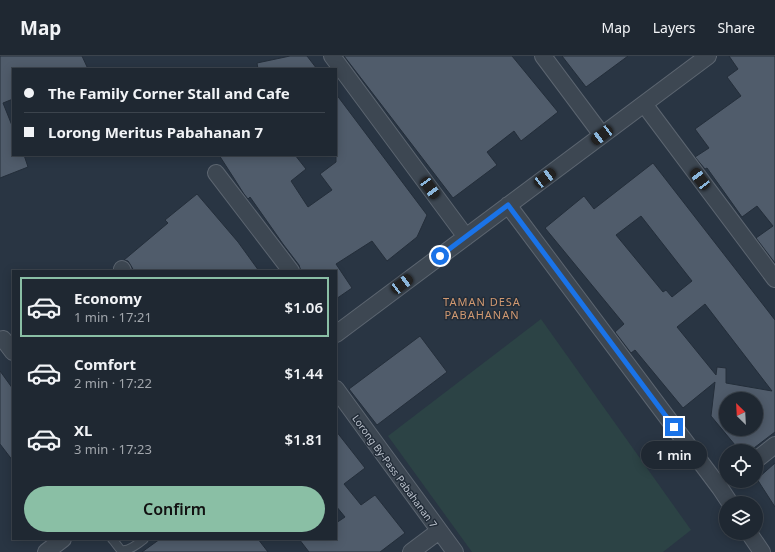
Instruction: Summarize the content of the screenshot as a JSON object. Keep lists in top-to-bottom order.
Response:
{
  "streets": {
    "street": ["Lorong By-Pass Pabahanan 7"]
  },
  "districts": ["TAMAN DESA PABAHANAN"],
  "north": "top left",
  "page": {
    "header": "Map",
    "nav": ["Map", "Layers", "Share"],
    "banner": ["The Family Corner Stall and Cafe", "Lorong Meritus Pabahanan 7"],
    "list": [
      {
        "name": "Economy",
        "note": "1 min · 17:21",
        "value": "$1.06"
      },
      {
        "name": "Comfort",
        "note": "2 min · 17:22",
        "value": "$1.44"
      },
      {
        "name": "XL",
        "note": "3 min · 17:23",
        "value": "$1.81"
      }
    ],
    "bubble": "1 min",
    "buttons": "Confirm"
  }
}
